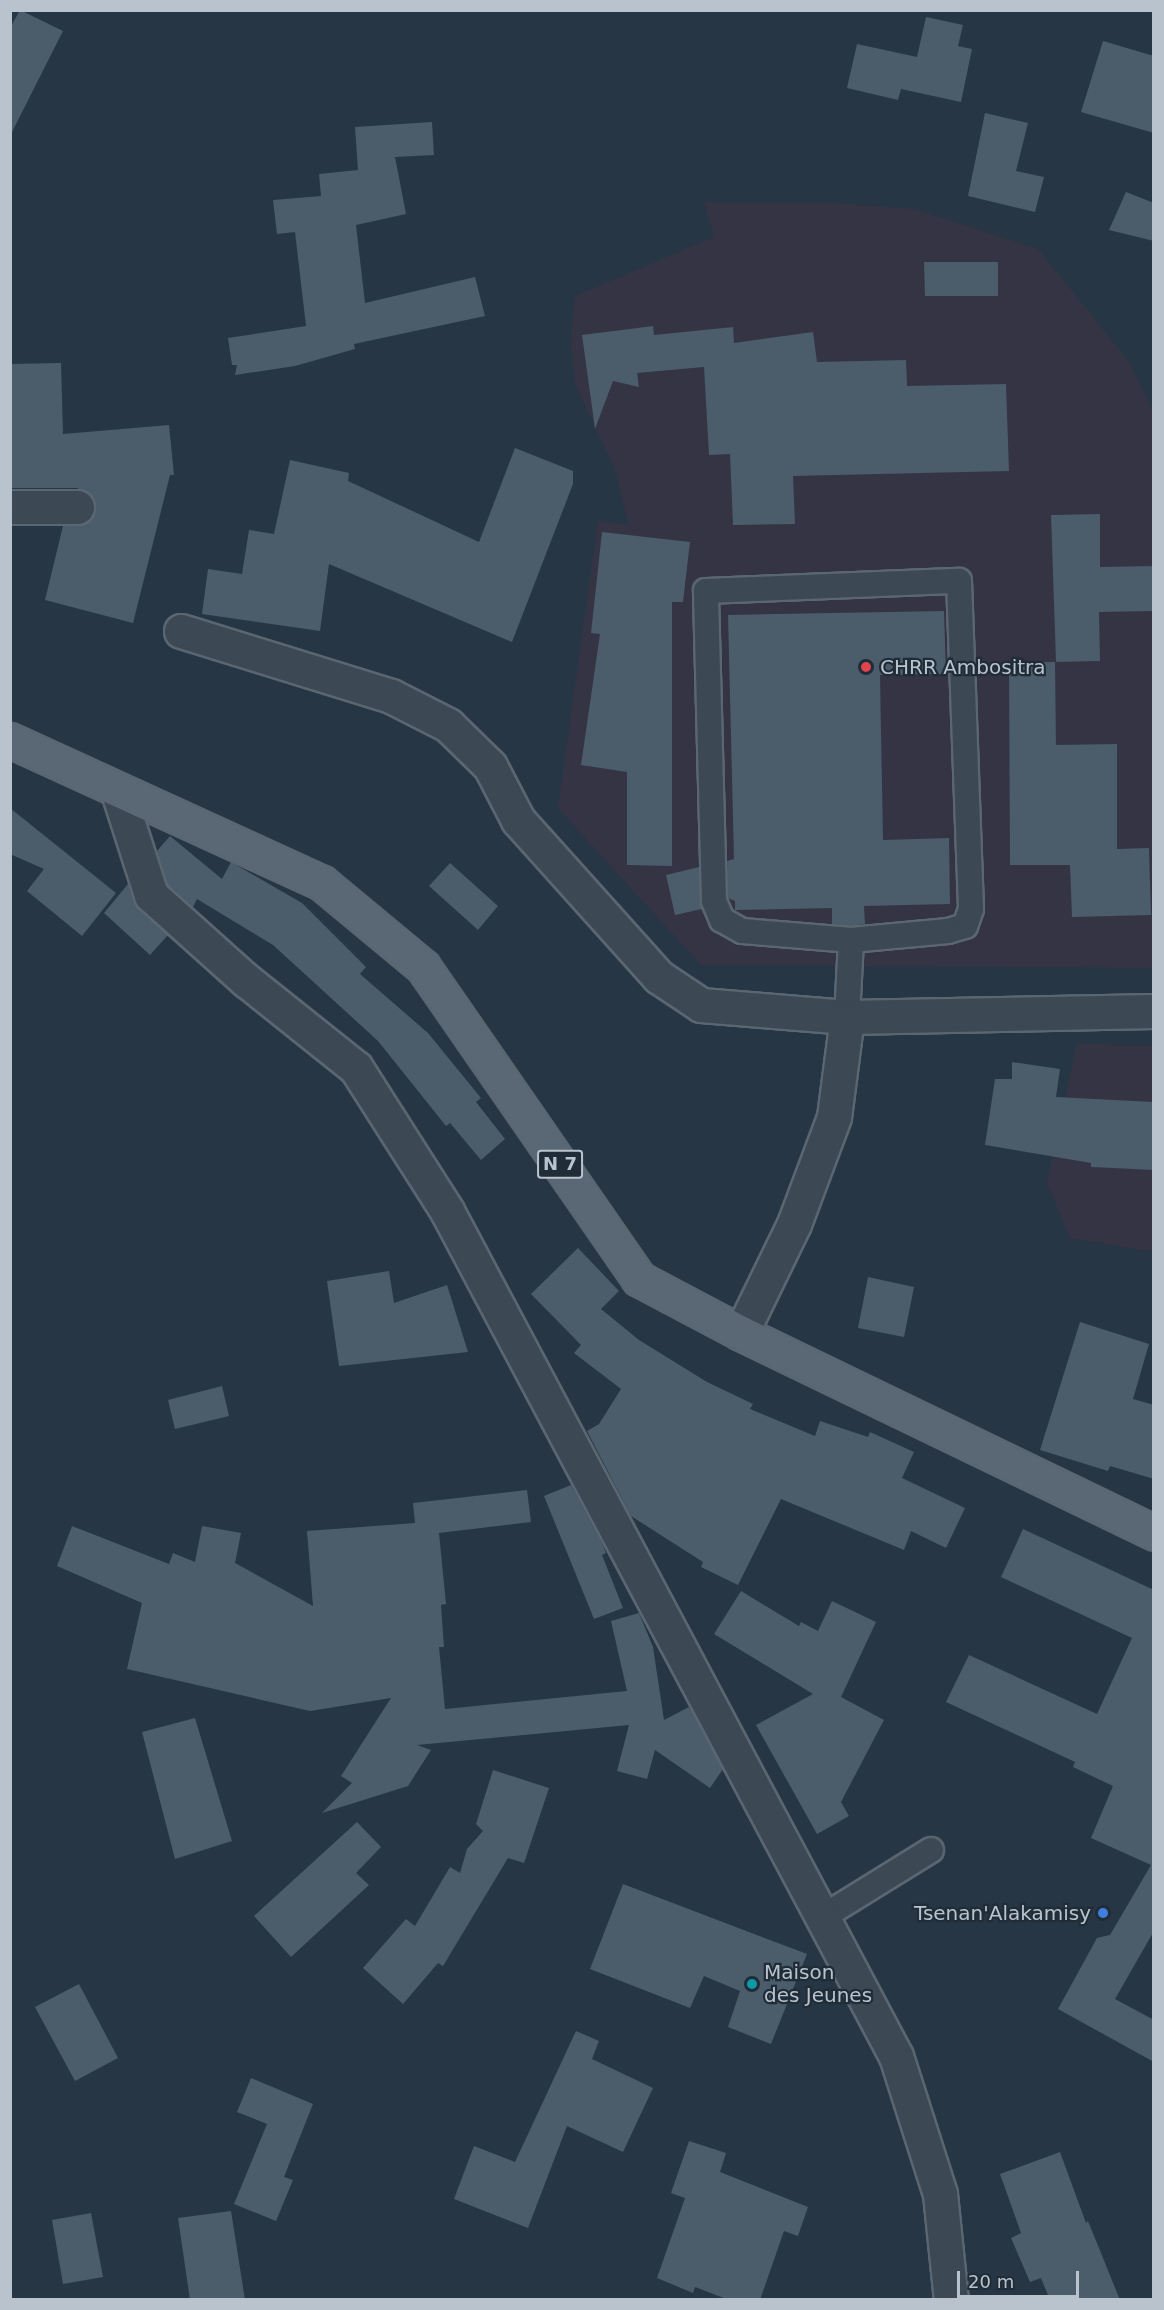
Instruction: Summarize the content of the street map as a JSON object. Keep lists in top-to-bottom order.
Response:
{
  "streets": {
    "main road": ["N 7"]
  },
  "places": ["CHRR Ambositra", "Tsenan'Alakamisy", "Maison des Jeunes"],
  "scale_bar": "20 m"
}
